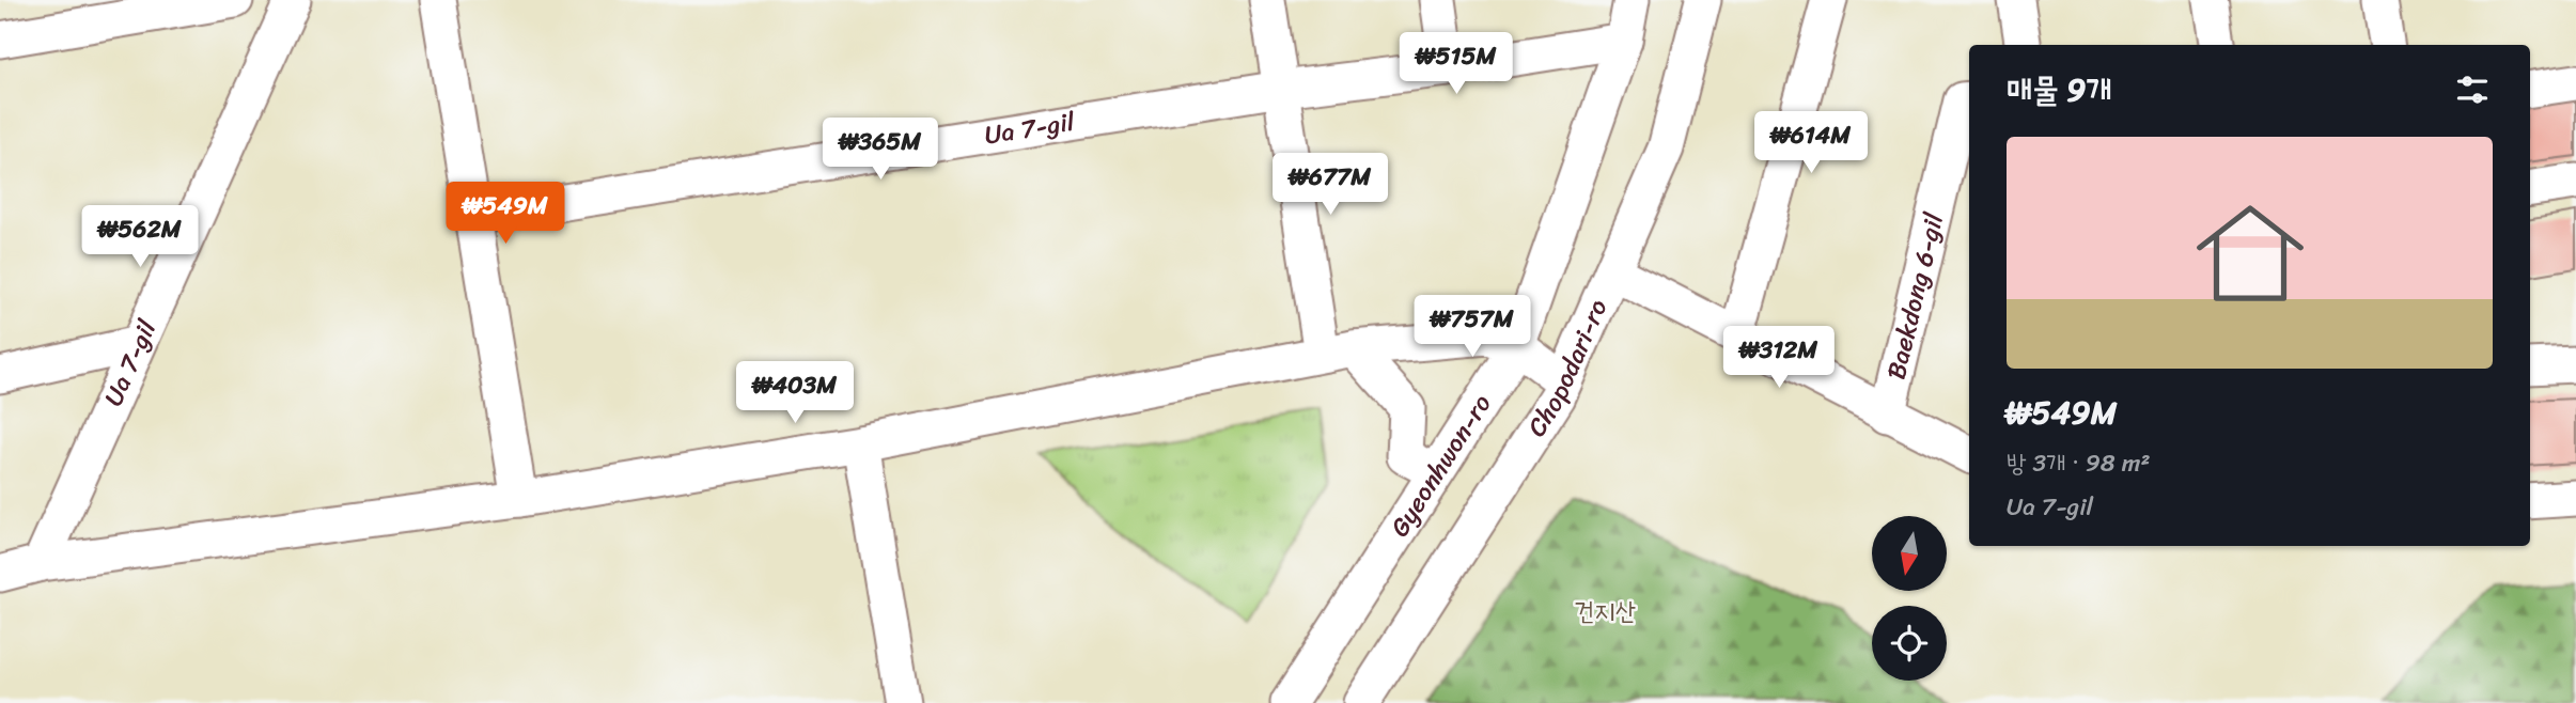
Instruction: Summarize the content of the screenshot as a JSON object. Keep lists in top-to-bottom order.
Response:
{
  "streets": {
    "street": [
      "Ua 7-gil",
      "Baekdong 6-gil",
      "Chopodari-ro",
      "Gyeonhwon-ro"
    ]
  },
  "crossings": [
    ["Ua 7-gil", "Gyeonhwon-ro"]
  ],
  "parks": ["건지산"],
  "north": "bottom",
  "page": {
    "price": [
      "₩515M",
      "₩614M",
      "₩365M",
      "₩677M",
      "₩549M",
      "₩562M",
      "₩757M",
      "₩312M",
      "₩403M"
    ],
    "heading": "매물 9개",
    "list": [
      {
        "name": "₩549M",
        "note": "방 3개 · 98 m² · Ua 7-gil"
      }
    ]
  }
}
